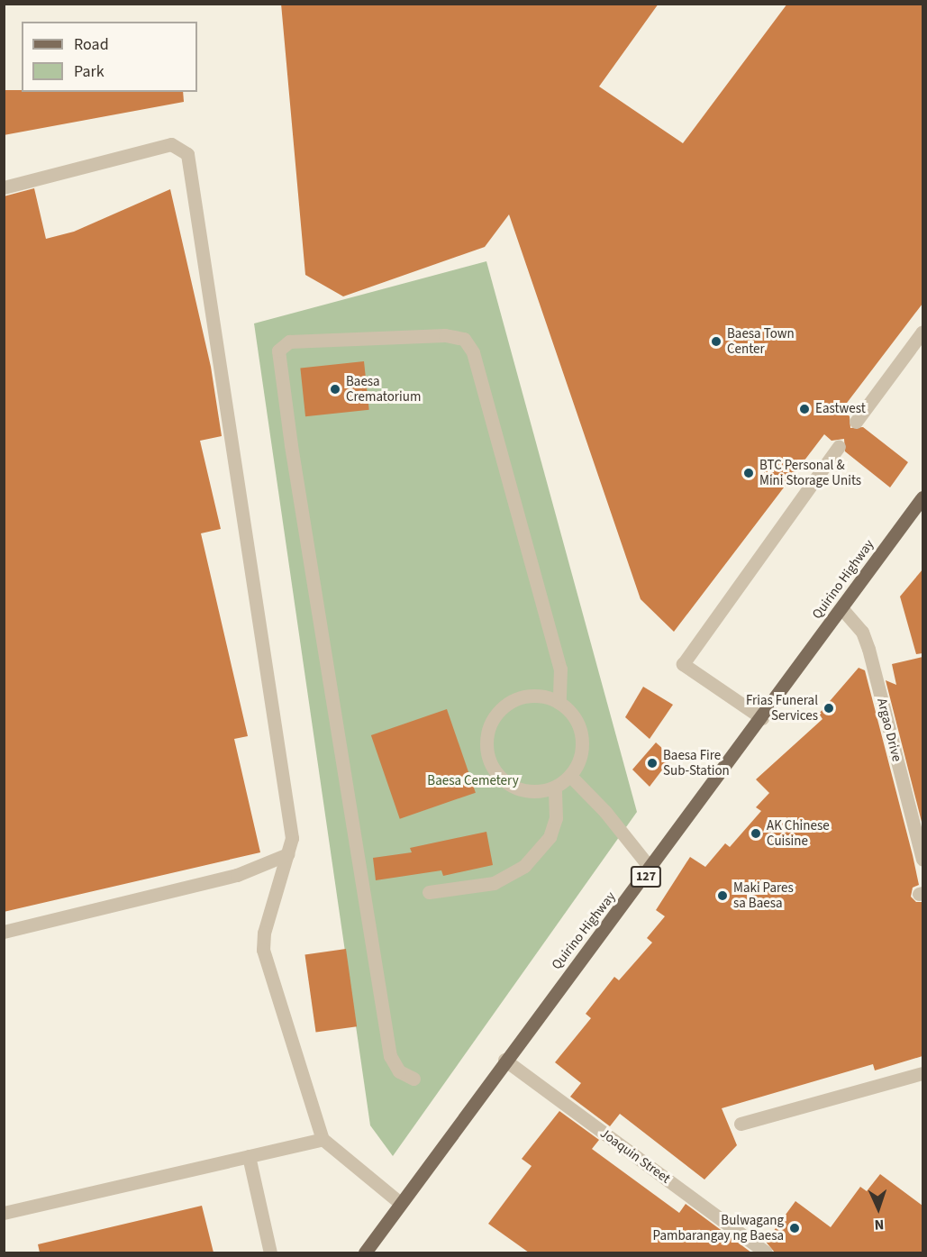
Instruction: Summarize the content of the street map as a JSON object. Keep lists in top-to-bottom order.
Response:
{
  "streets": {
    "main road": ["Quirino Highway", "127"],
    "street": ["Argao Drive", "Joaquin Street"]
  },
  "crossings": [
    ["Quirino Highway", "Argao Drive"],
    ["Quirino Highway", "Joaquin Street"]
  ],
  "parks": ["Baesa Cemetery"],
  "places": [
    "Baesa Town Center",
    "Baesa Crematorium",
    "Eastwest",
    "BTC Personal & Mini Storage Units",
    "Frias Funeral Services",
    "Baesa Fire Sub-Station",
    "AK Chinese Cuisine",
    "Maki Pares sa Baesa",
    "Bulwagang Pambarangay ng Baesa"
  ],
  "legend": ["Road", "Park"],
  "north": "bottom"
}
